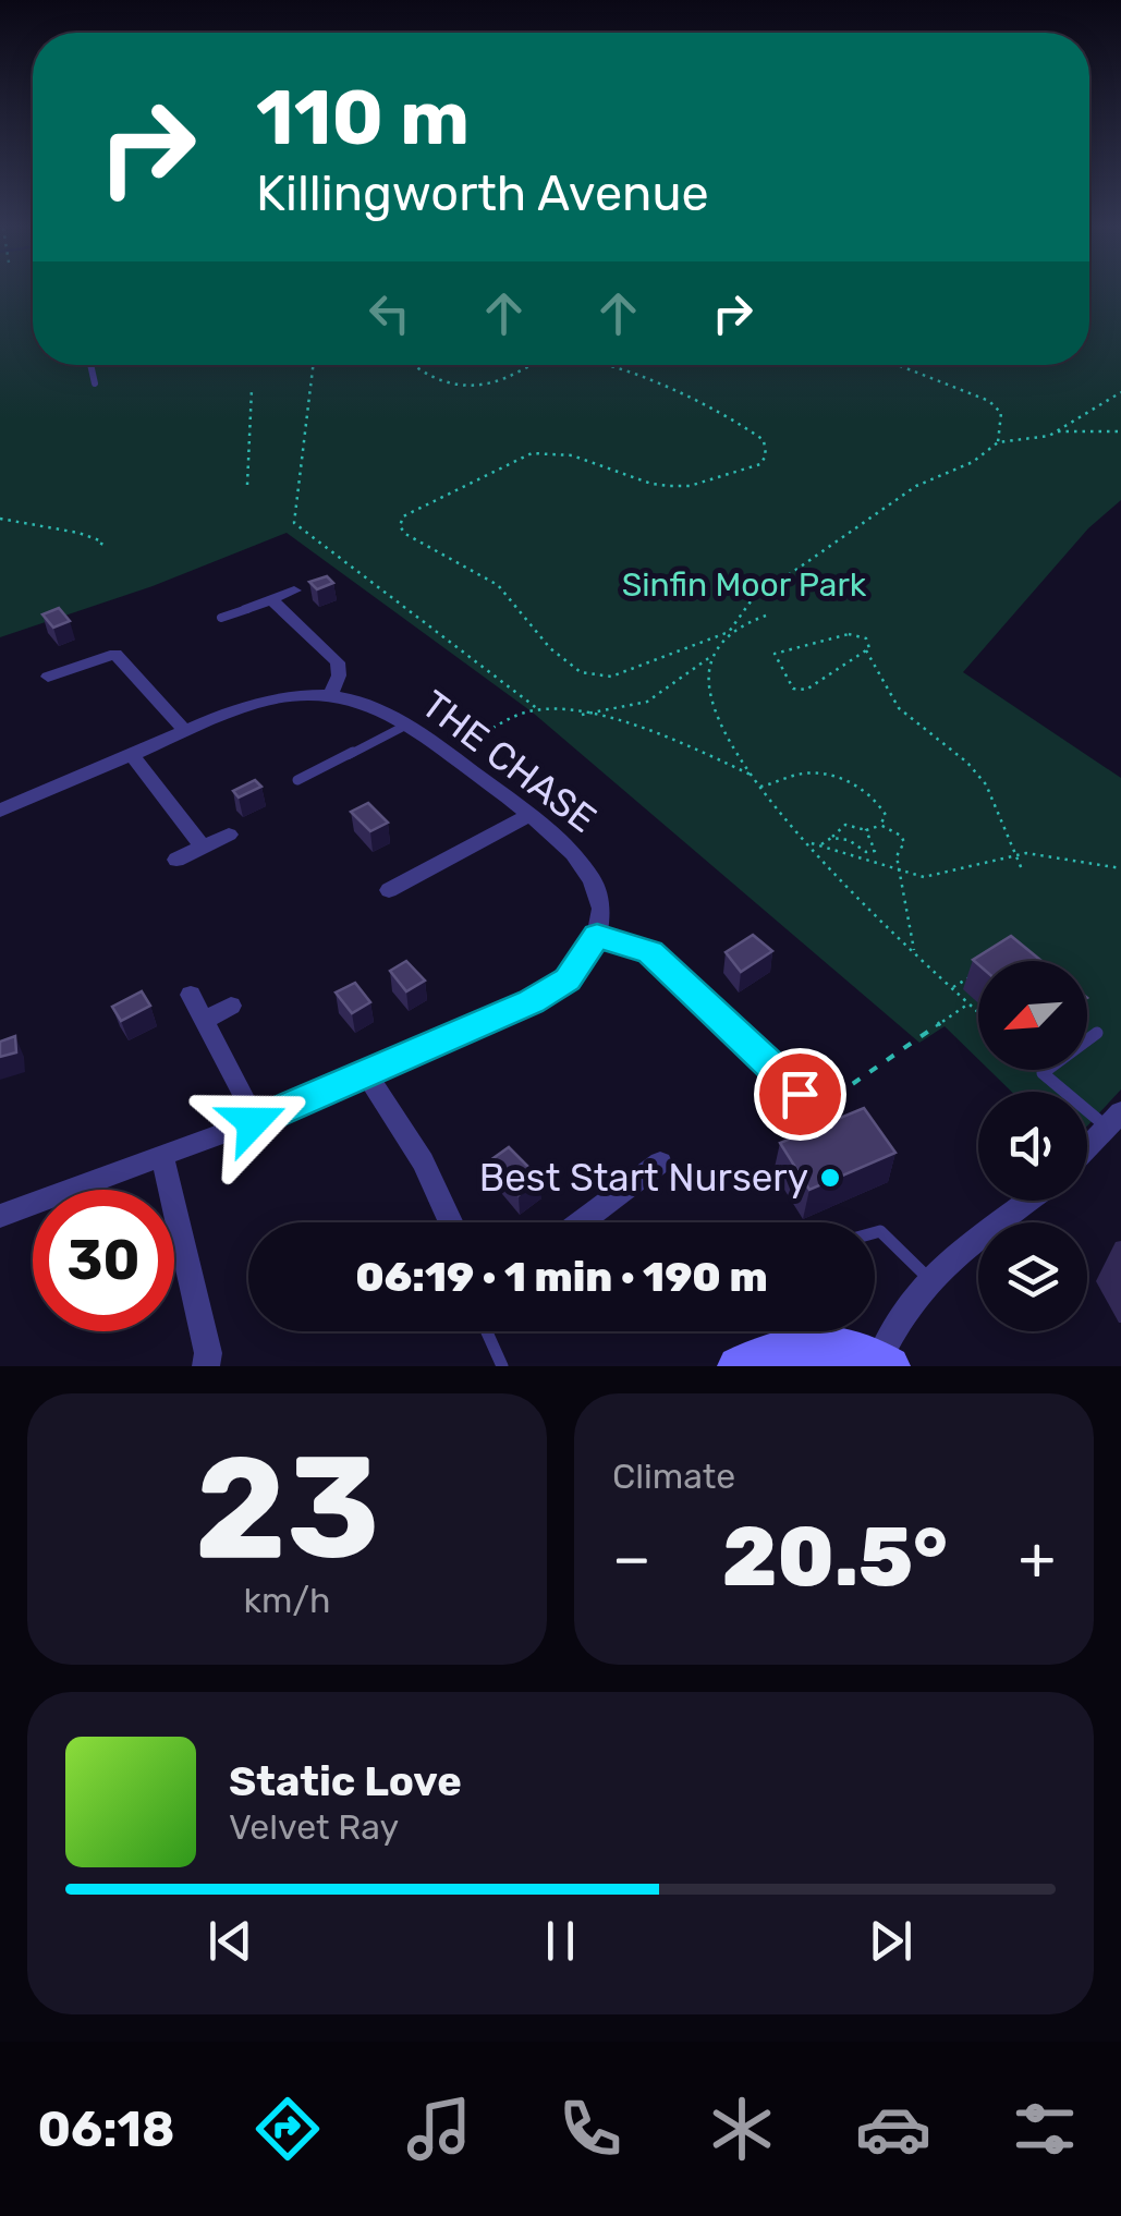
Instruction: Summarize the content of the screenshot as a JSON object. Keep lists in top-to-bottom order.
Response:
{
  "streets": {
    "street": ["THE CHASE"]
  },
  "parks": ["Sinfin Moor Park"],
  "places": ["Best Start Nursery"],
  "north": "bottom left",
  "page": {
    "turn": ["110 m", "Killingworth Avenue"],
    "limit": "30",
    "trip": "06:19 · 1 min · 190 m",
    "tile": [
      ["23", "km/h"],
      "Climate"
    ],
    "heat": ["−", "20.5°", "+"],
    "song": ["Static Love", "Velvet Ray"],
    "tabs": "06:18"
  }
}
